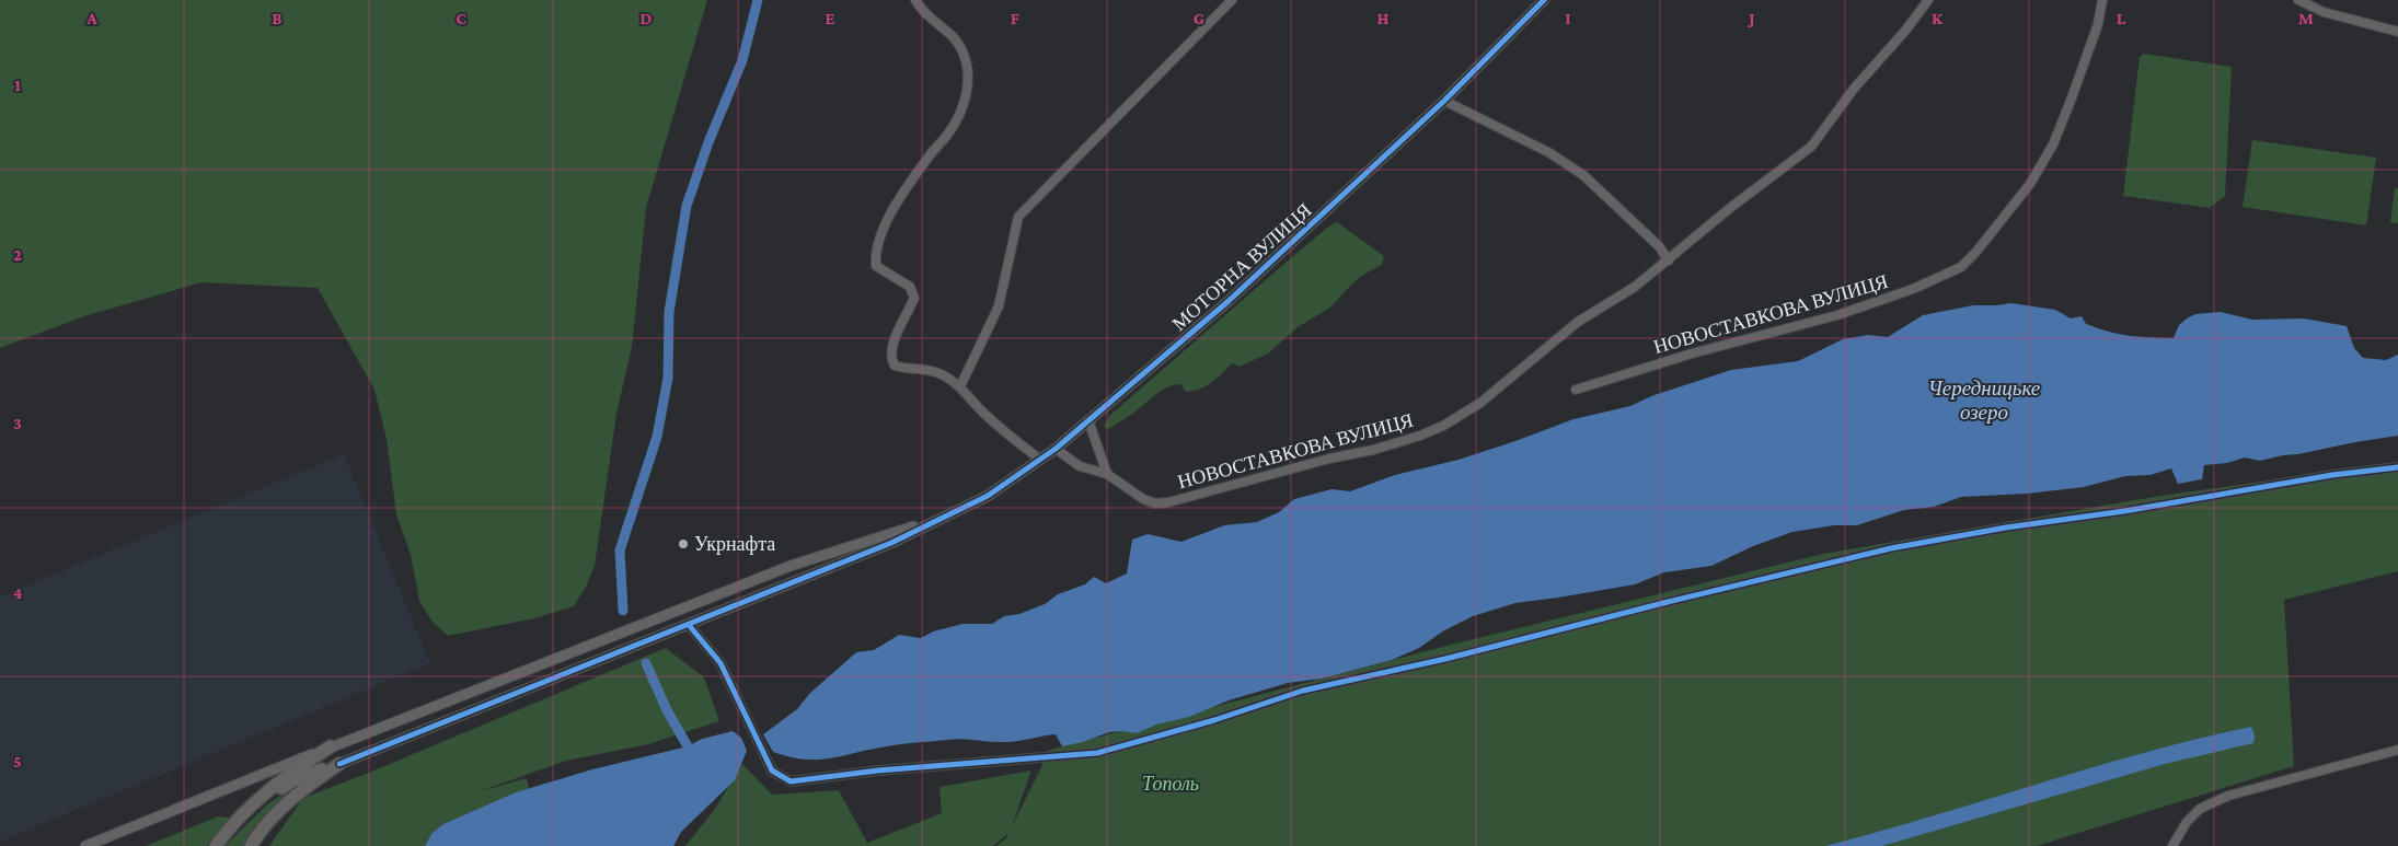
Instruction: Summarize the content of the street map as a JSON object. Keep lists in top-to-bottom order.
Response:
{
  "streets": {
    "street": ["МОТОРНА ВУЛИЦЯ", "НОВОСТАВКОВА ВУЛИЦЯ"]
  },
  "crossings": [
    ["МОТОРНА ВУЛИЦЯ", "НОВОСТАВКОВА ВУЛИЦЯ"]
  ],
  "water": ["Чередницьке озеро"],
  "parks": ["Тополь"],
  "places": ["Укрнафта"],
  "grid": {
    "columns": [
      "A",
      "B",
      "C",
      "D",
      "E",
      "F",
      "G",
      "H",
      "I",
      "J",
      "K",
      "L",
      "M"
    ],
    "rows": [
      "1",
      "2",
      "3",
      "4",
      "5"
    ]
  }
}
